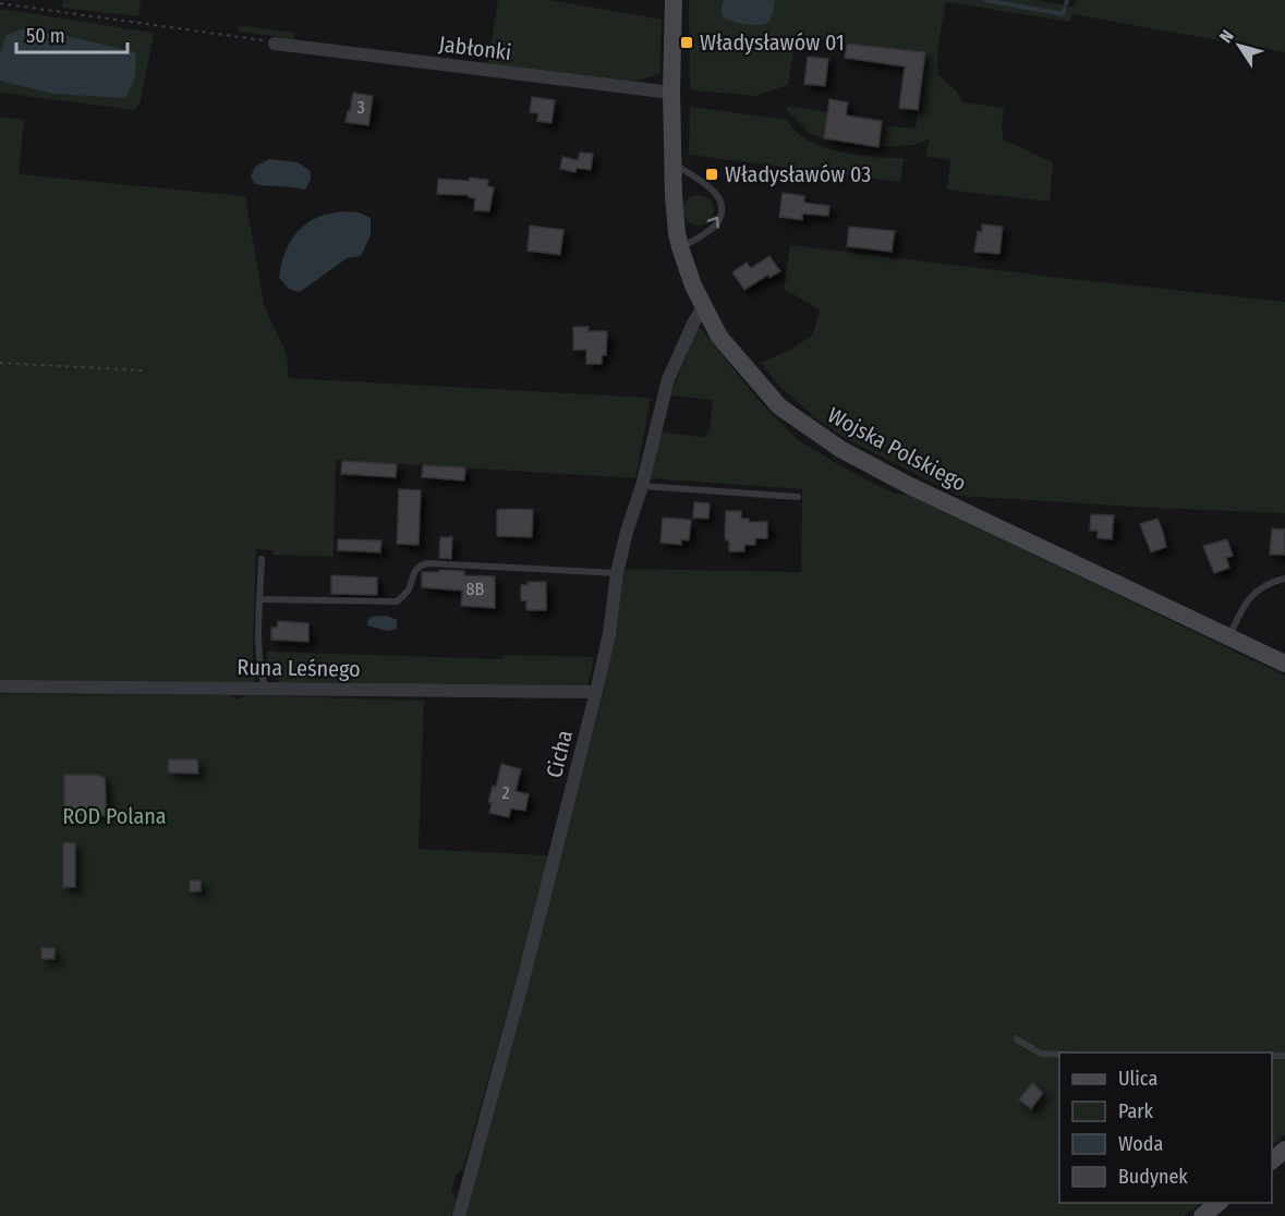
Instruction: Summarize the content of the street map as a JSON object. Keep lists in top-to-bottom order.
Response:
{
  "streets": {
    "street": [
      "Jabłonki",
      "Wojska Polskiego",
      "Runa Leśnego",
      "Cicha"
    ]
  },
  "crossings": [
    ["Jabłonki", "Wojska Polskiego"],
    ["Wojska Polskiego", "Cicha"],
    ["Runa Leśnego", "Cicha"]
  ],
  "parks": ["ROD Polana"],
  "places": {
    "transit": ["Władysławów 01", "Władysławów 03"]
  },
  "house_numbers": ["3", "8B", "2"],
  "legend": [
    "Ulica",
    "Park",
    "Woda",
    "Budynek"
  ],
  "scale_bar": "50 m",
  "north": "top left"
}
